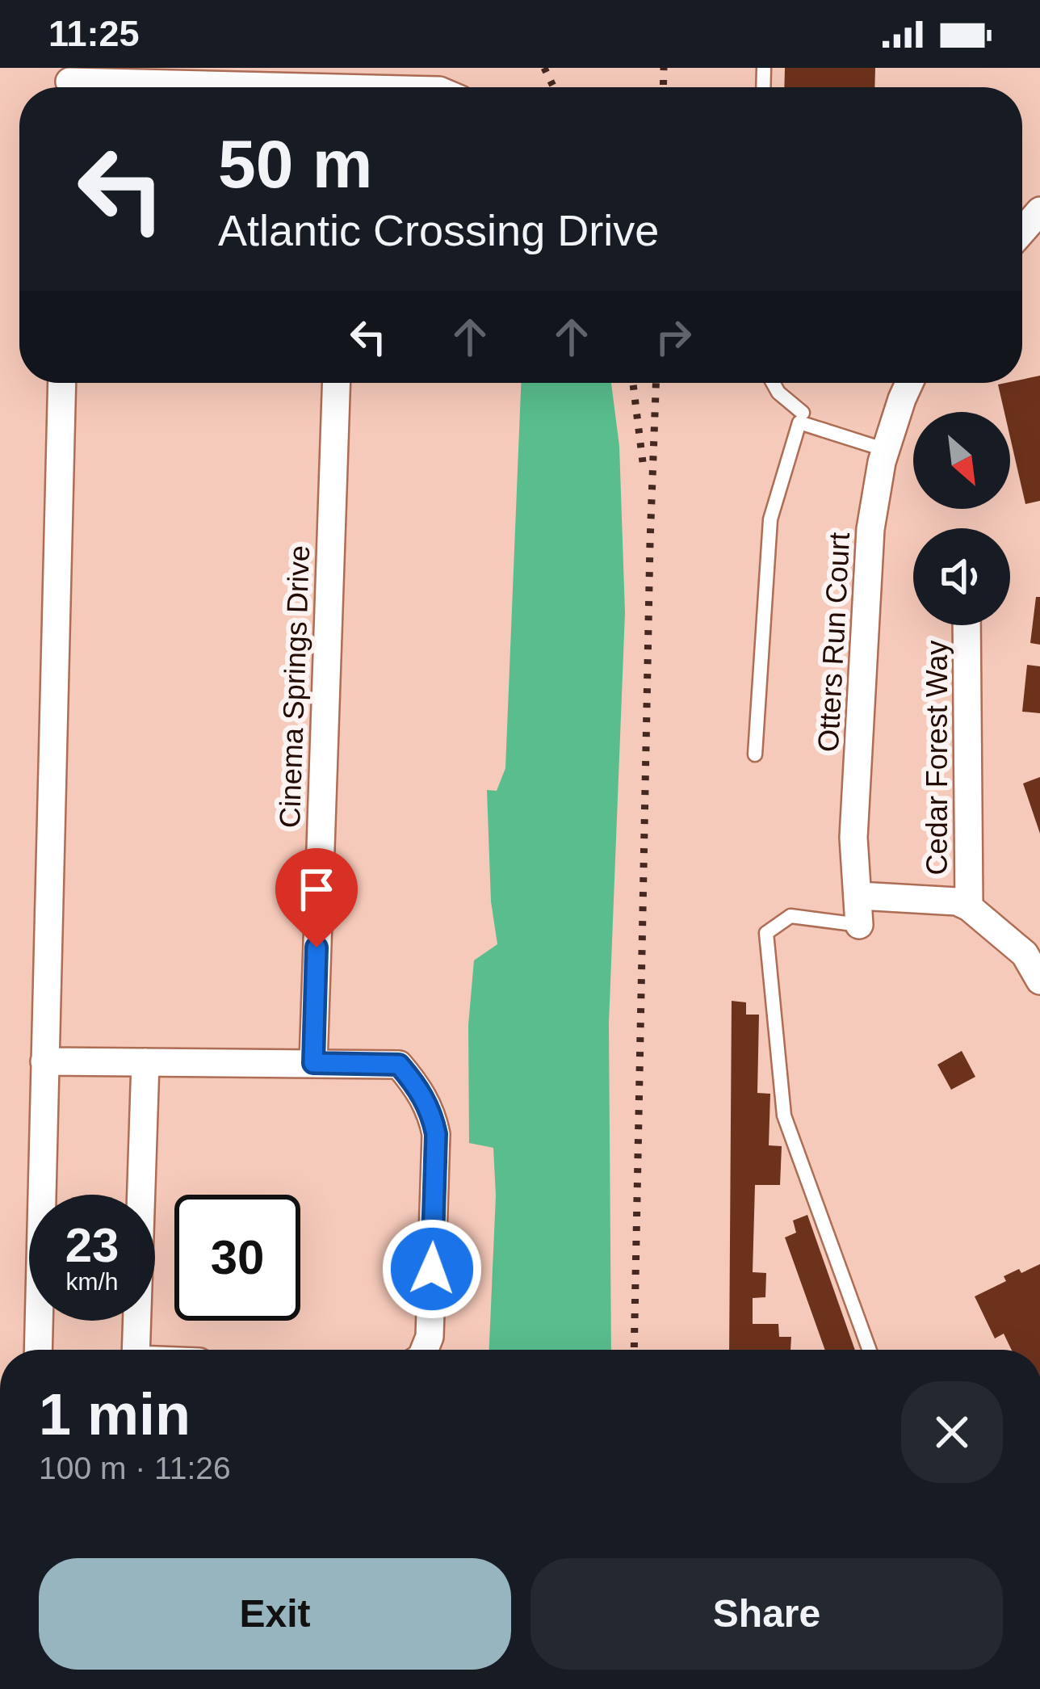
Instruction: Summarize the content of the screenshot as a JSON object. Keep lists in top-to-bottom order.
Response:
{
  "streets": {
    "street": ["Otters Run Court", "Cinema Springs Drive", "Cedar Forest Way"]
  },
  "crossings": [
    ["Otters Run Court", "Cedar Forest Way"]
  ],
  "north": "bottom right",
  "page": {
    "status": "11:25",
    "turn": ["50 m", "Atlantic Crossing Drive"],
    "speed": "23 km/h",
    "limit": "30",
    "heading": ["1 min", "100 m · 11:26"],
    "buttons": ["Exit", "Share"]
  }
}
